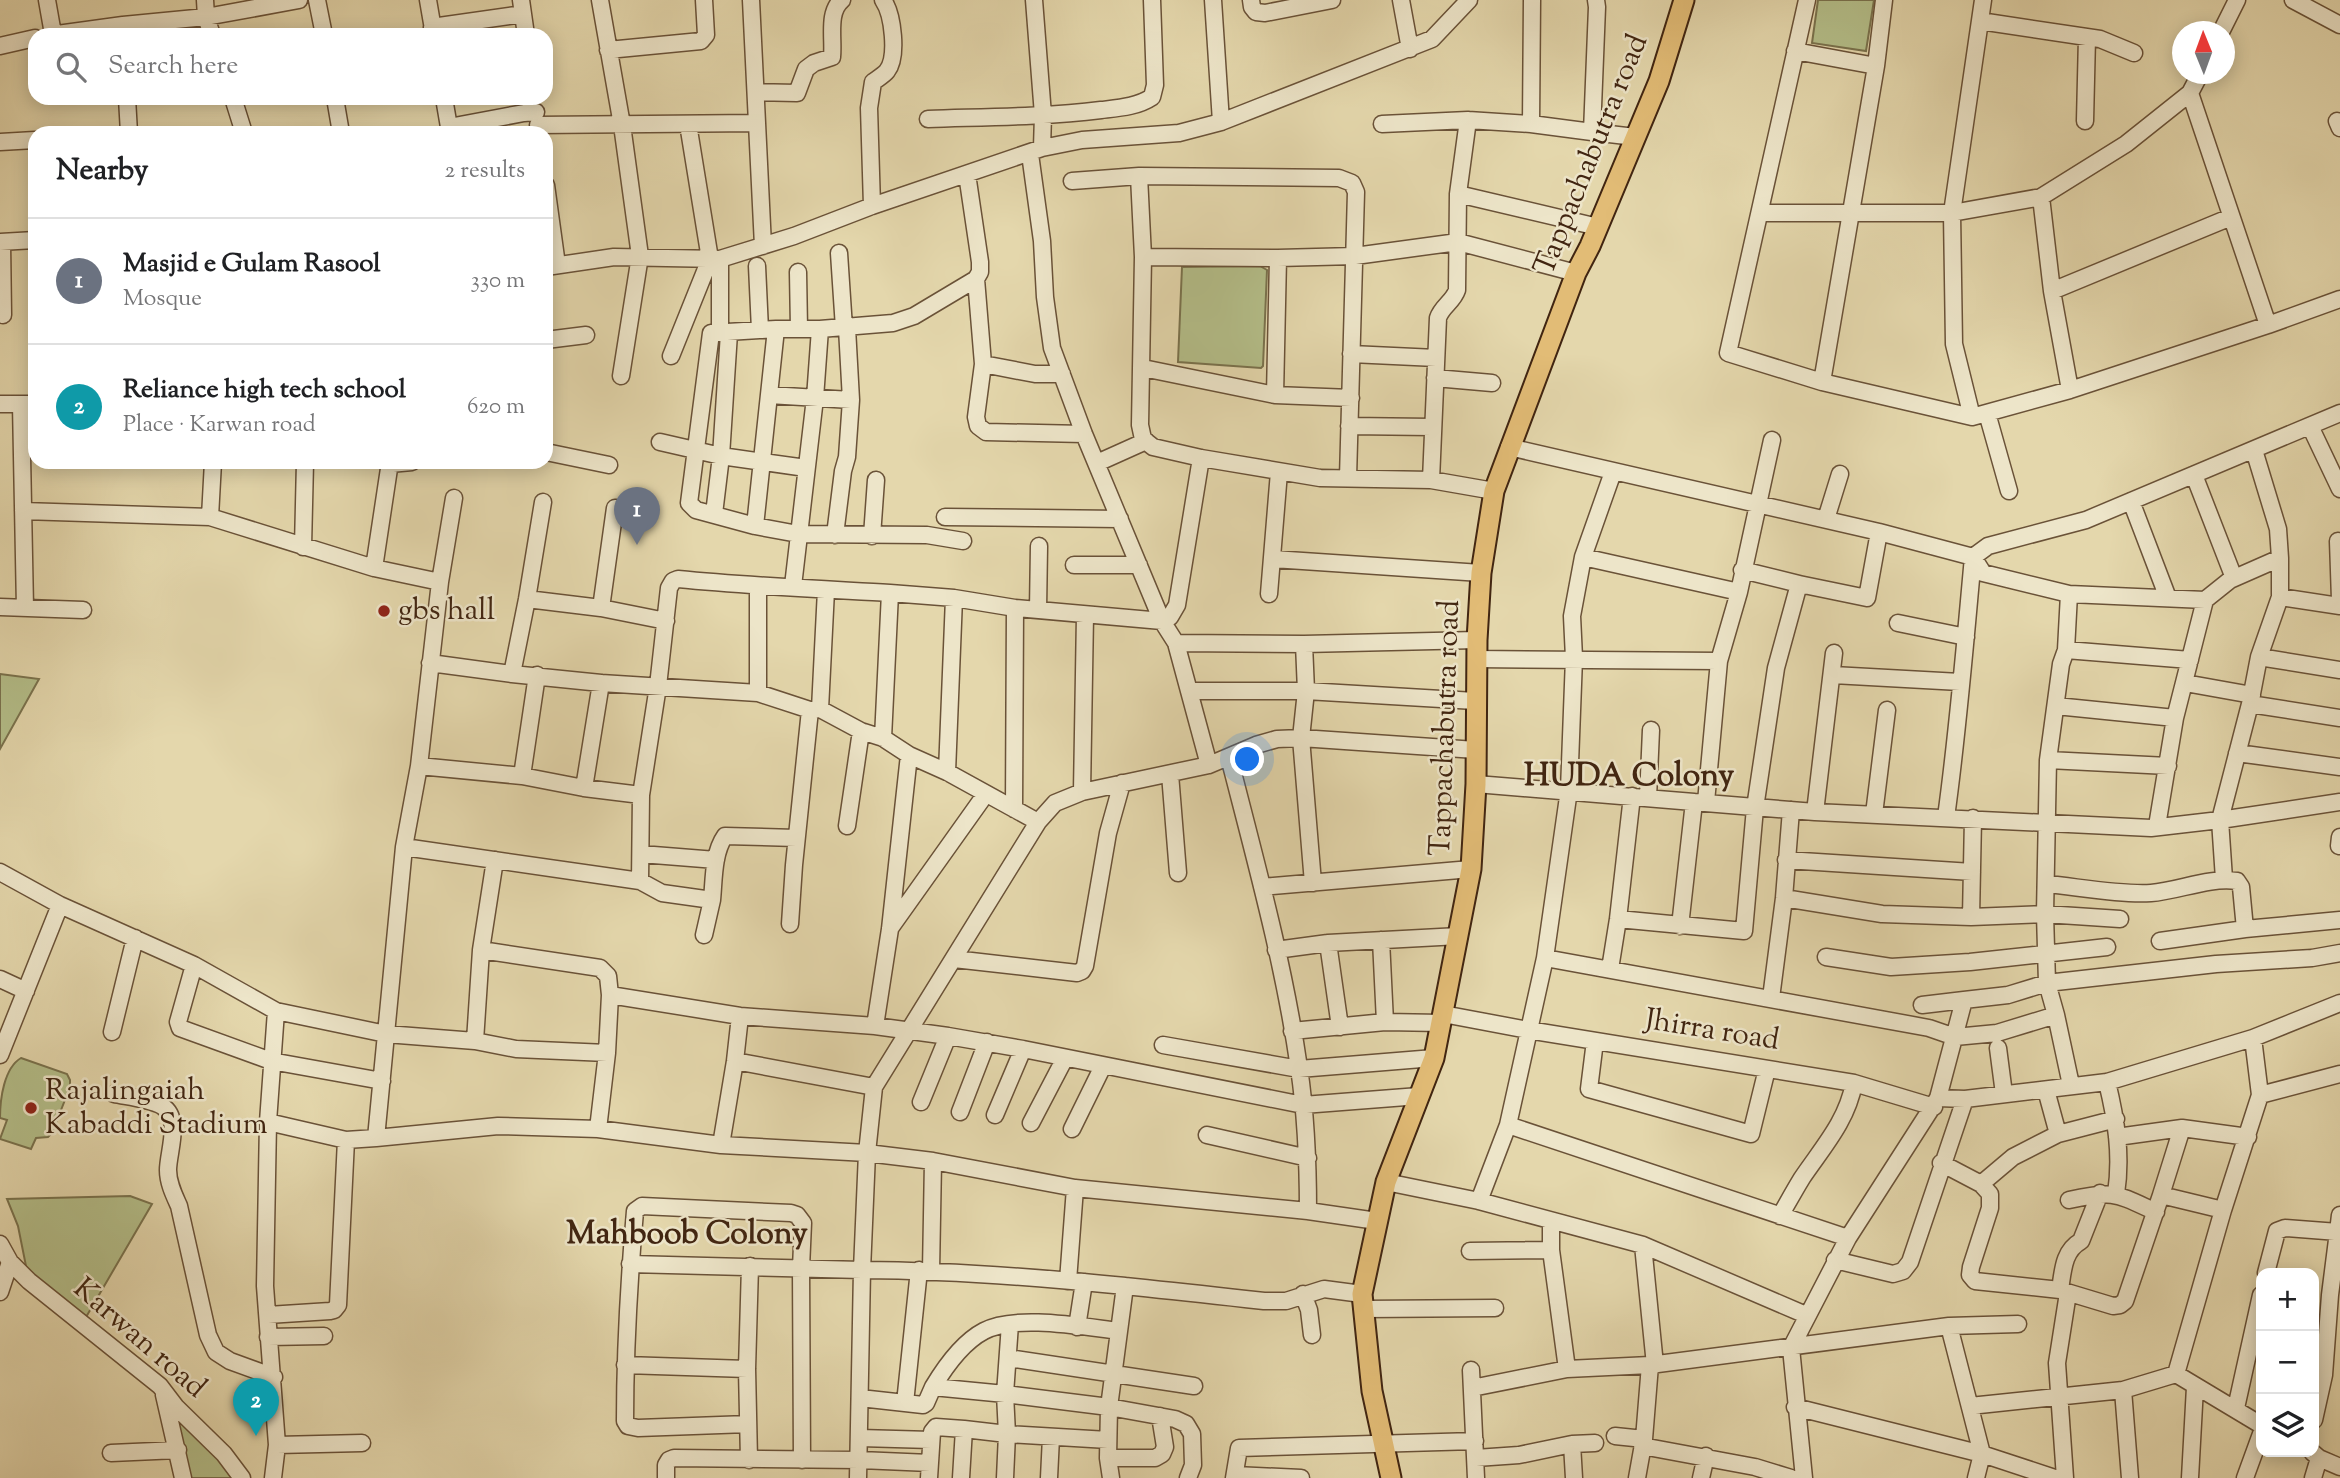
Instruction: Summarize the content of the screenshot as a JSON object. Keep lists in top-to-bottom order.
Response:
{
  "streets": {
    "main road": ["Tappachabutra road"],
    "street": ["Jhirra road", "Karwan road"]
  },
  "crossings": [
    ["Tappachabutra road", "Jhirra road"]
  ],
  "districts": ["HUDA Colony", "Mahboob Colony"],
  "places": ["gbs hall", "Rajalingaiah Kabaddi Stadium"],
  "north": "top",
  "page": {
    "search": "Search here",
    "heading": ["Nearby", "2 results"],
    "list": [
      {
        "mark": "1",
        "name": "Masjid e Gulam Rasool",
        "note": "Mosque",
        "value": "330 m"
      },
      {
        "mark": "2",
        "name": "Reliance high tech school",
        "note": "Place · Karwan road",
        "value": "620 m"
      }
    ],
    "pins": ["1", "2"],
    "map_buttons": ["+", "−"]
  }
}
